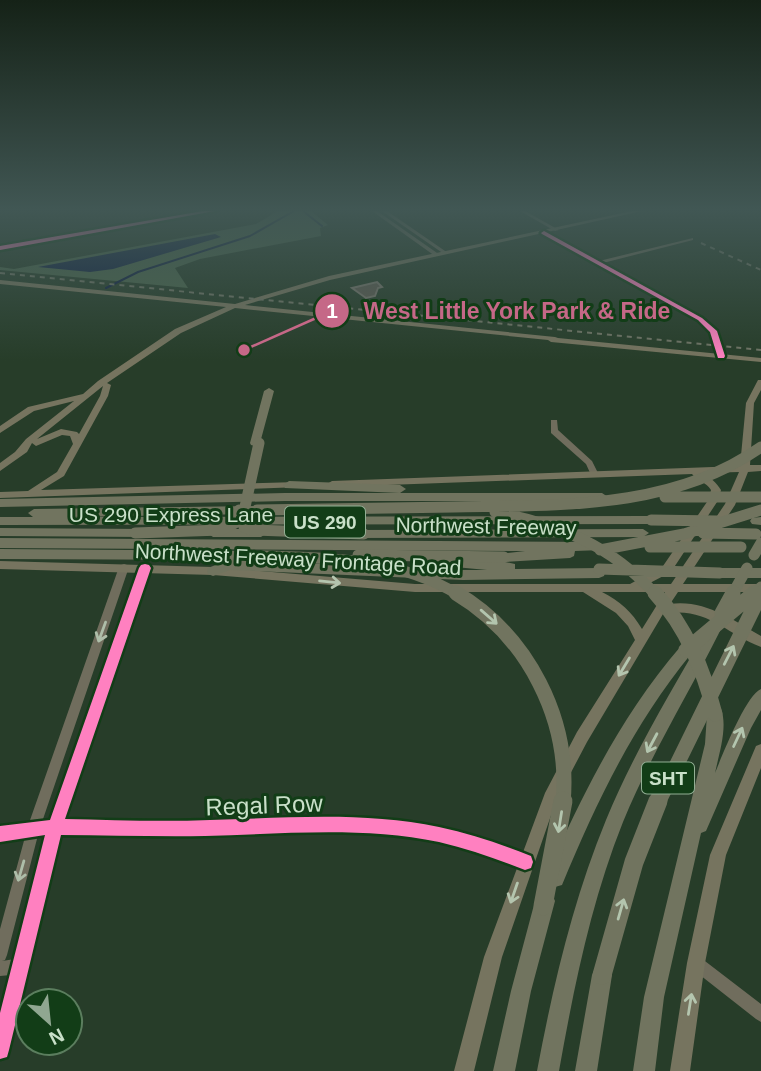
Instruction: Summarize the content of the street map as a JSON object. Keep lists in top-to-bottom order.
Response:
{
  "streets": {
    "highway": [
      "US 290 Express Lane",
      "US 290",
      "Northwest Freeway",
      "SHT"
    ],
    "main road": ["Northwest Freeway Frontage Road"],
    "street": ["Regal Row"]
  },
  "crossings": [
    ["Northwest Freeway", "SHT"],
    ["Northwest Freeway Frontage Road", "SHT"]
  ],
  "one_way": ["Northwest Freeway Frontage Road"],
  "places": ["West Little York Park & Ride"],
  "north": "bottom right"
}
